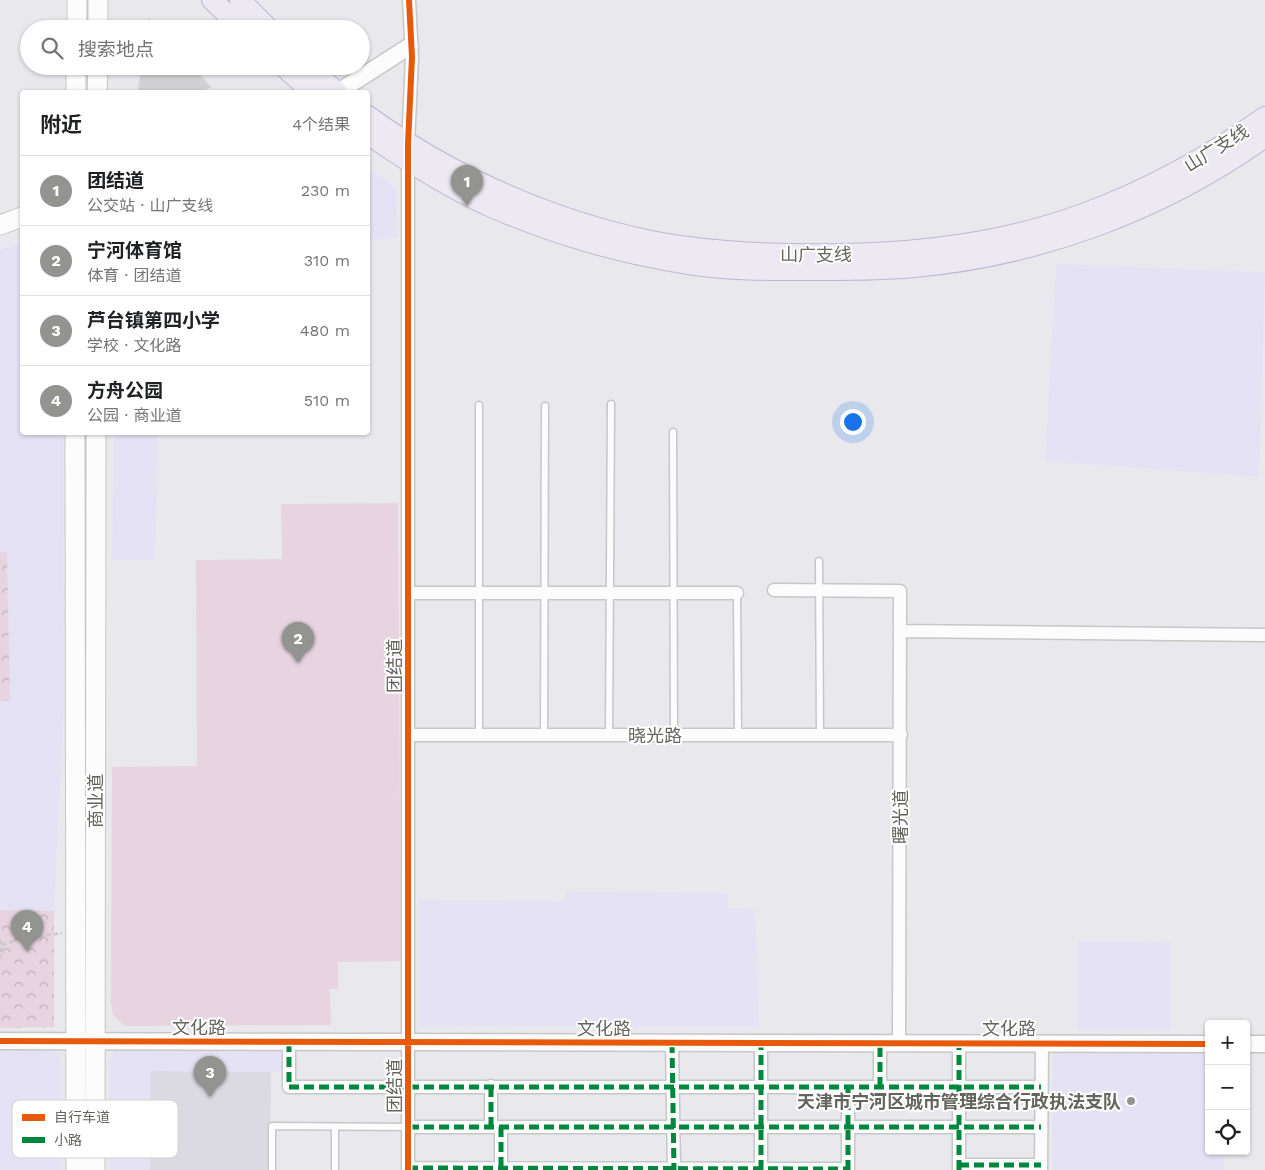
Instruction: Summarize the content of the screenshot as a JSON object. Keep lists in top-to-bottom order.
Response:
{
  "streets": {
    "main road": ["山广支线", "商业道"],
    "street": [
      "团结道",
      "晓光路",
      "曙光道",
      "文化路"
    ]
  },
  "crossings": [
    ["山广支线", "团结道"],
    ["团结道", "晓光路"],
    ["团结道", "文化路"],
    ["晓光路", "曙光道"],
    ["商业道", "文化路"],
    ["曙光道", "文化路"]
  ],
  "places": ["天津市宁河区城市管理综合行政执法支队"],
  "legend": ["自行车道", "小路"],
  "page": {
    "search": "搜索地点",
    "heading": ["附近", "4个结果"],
    "list": [
      {
        "mark": "1",
        "name": "团结道",
        "note": "公交站 · 山广支线",
        "value": "230 m"
      },
      {
        "mark": "2",
        "name": "宁河体育馆",
        "note": "体育 · 团结道",
        "value": "310 m"
      },
      {
        "mark": "3",
        "name": "芦台镇第四小学",
        "note": "学校 · 文化路",
        "value": "480 m"
      },
      {
        "mark": "4",
        "name": "方舟公园",
        "note": "公园 · 商业道",
        "value": "510 m"
      }
    ],
    "pins": [
      "1",
      "2",
      "4",
      "3"
    ],
    "map_buttons": ["+", "−"]
  }
}
